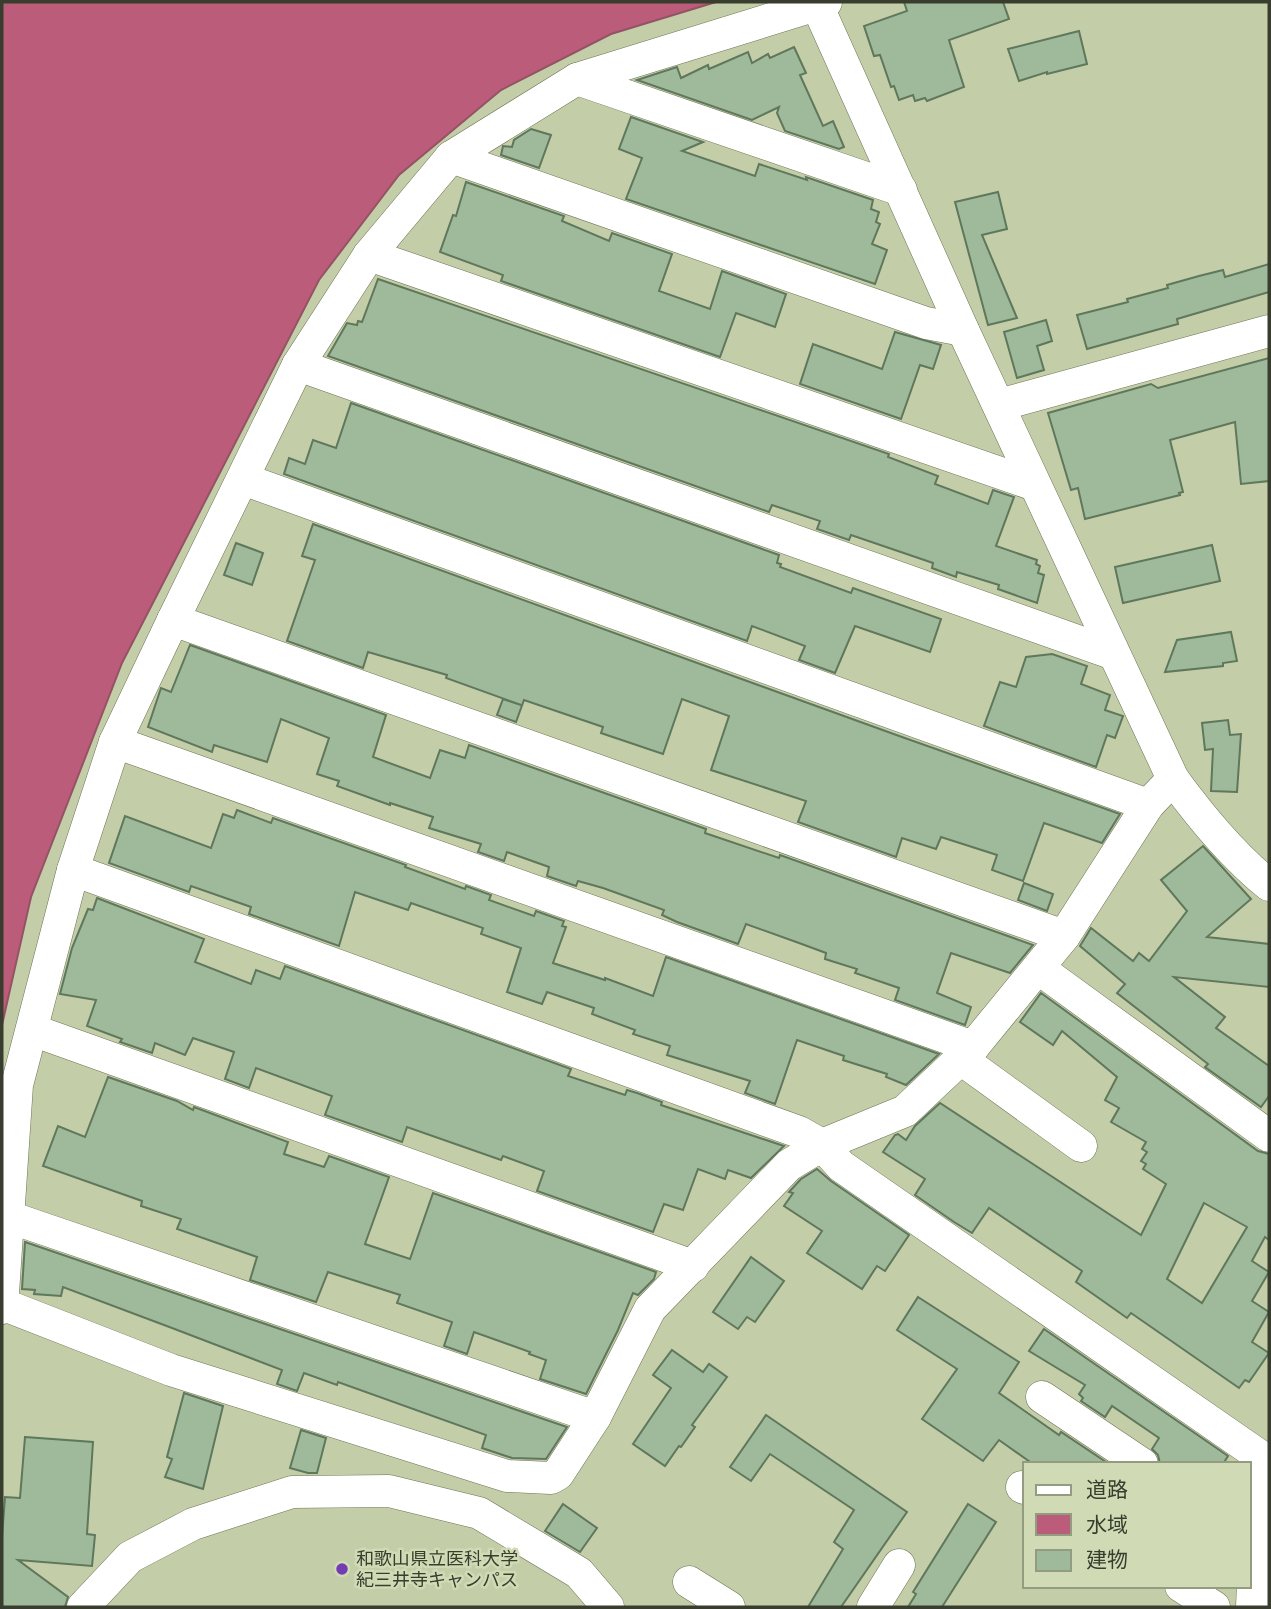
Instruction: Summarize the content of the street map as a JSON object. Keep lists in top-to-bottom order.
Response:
{
  "places": ["和歌山県立医科大学 紀三井寺キャンパス"],
  "legend": ["道路", "水域", "建物"]
}
